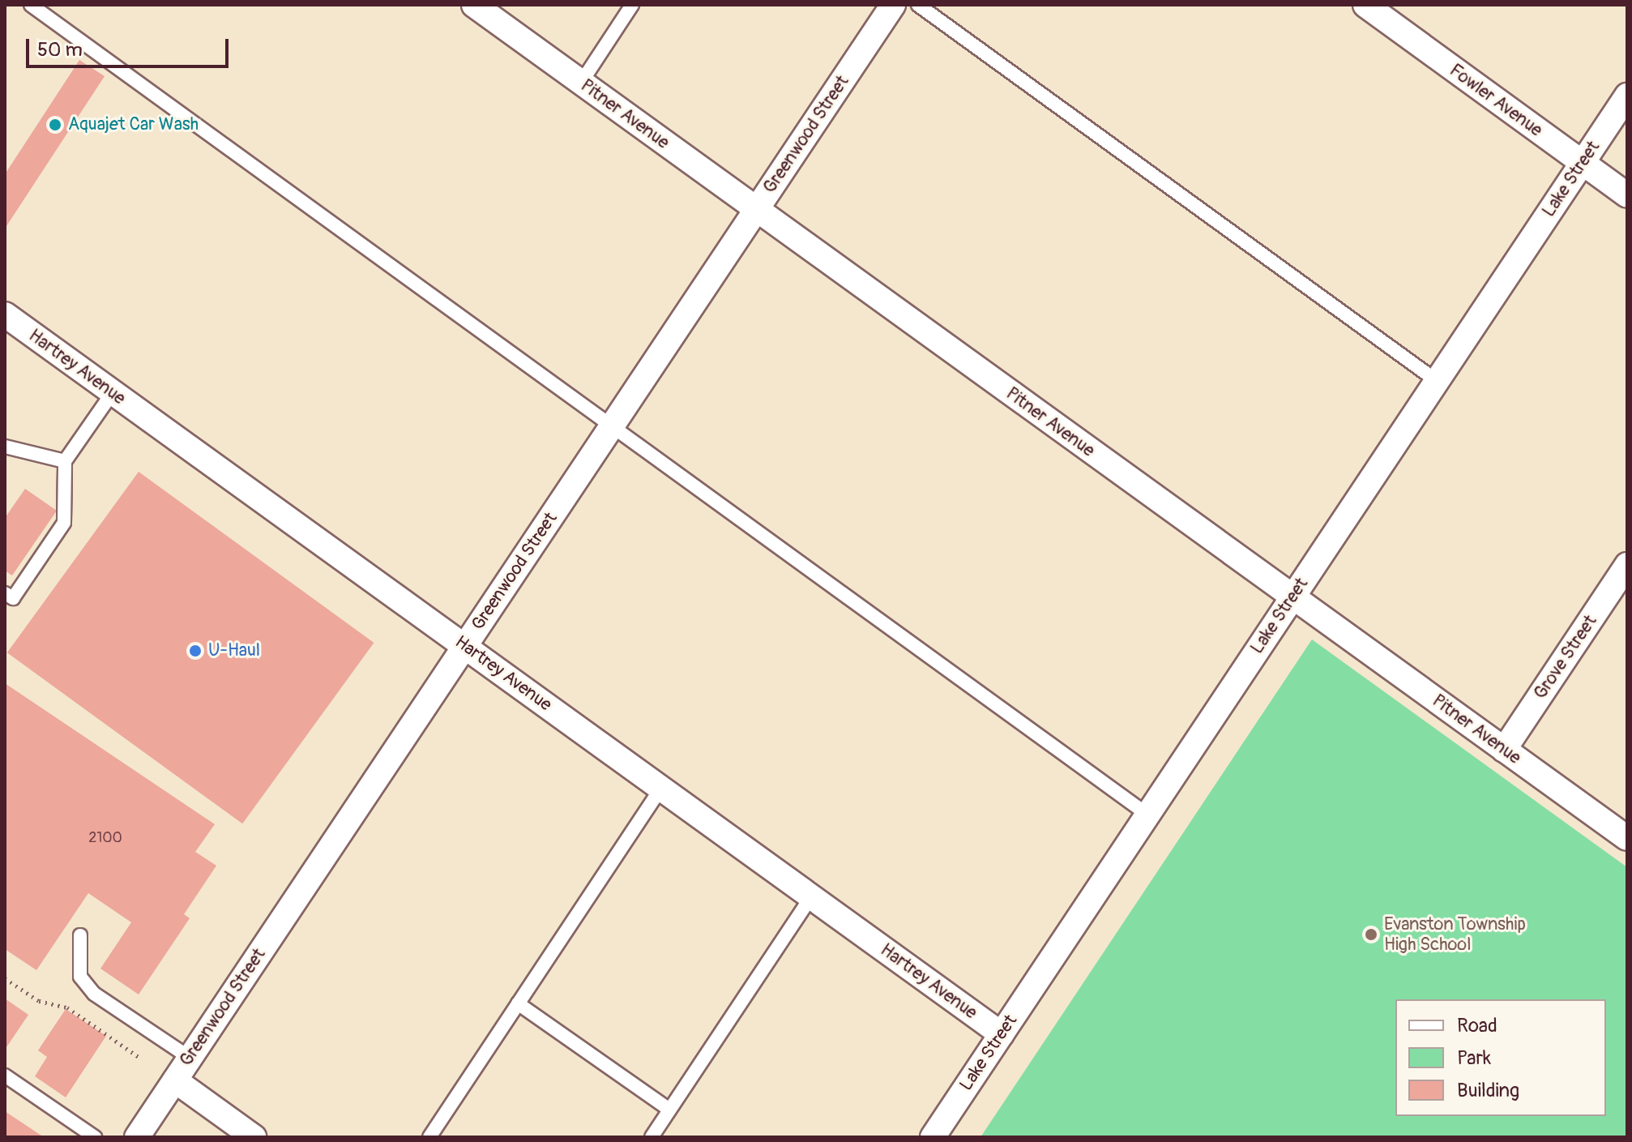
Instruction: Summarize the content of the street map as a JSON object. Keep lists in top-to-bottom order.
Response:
{
  "streets": {
    "street": [
      "Fowler Avenue",
      "Pitner Avenue",
      "Greenwood Street",
      "Lake Street",
      "Hartrey Avenue",
      "Grove Street"
    ]
  },
  "crossings": [
    ["Fowler Avenue", "Lake Street"],
    ["Pitner Avenue", "Greenwood Street"],
    ["Pitner Avenue", "Lake Street"],
    ["Pitner Avenue", "Grove Street"],
    ["Greenwood Street", "Hartrey Avenue"],
    ["Lake Street", "Hartrey Avenue"]
  ],
  "places": ["Aquajet Car Wash", "U-Haul", "Evanston Township High School"],
  "house_numbers": ["2100"],
  "legend": ["Road", "Park", "Building"],
  "scale_bar": "50 m"
}
